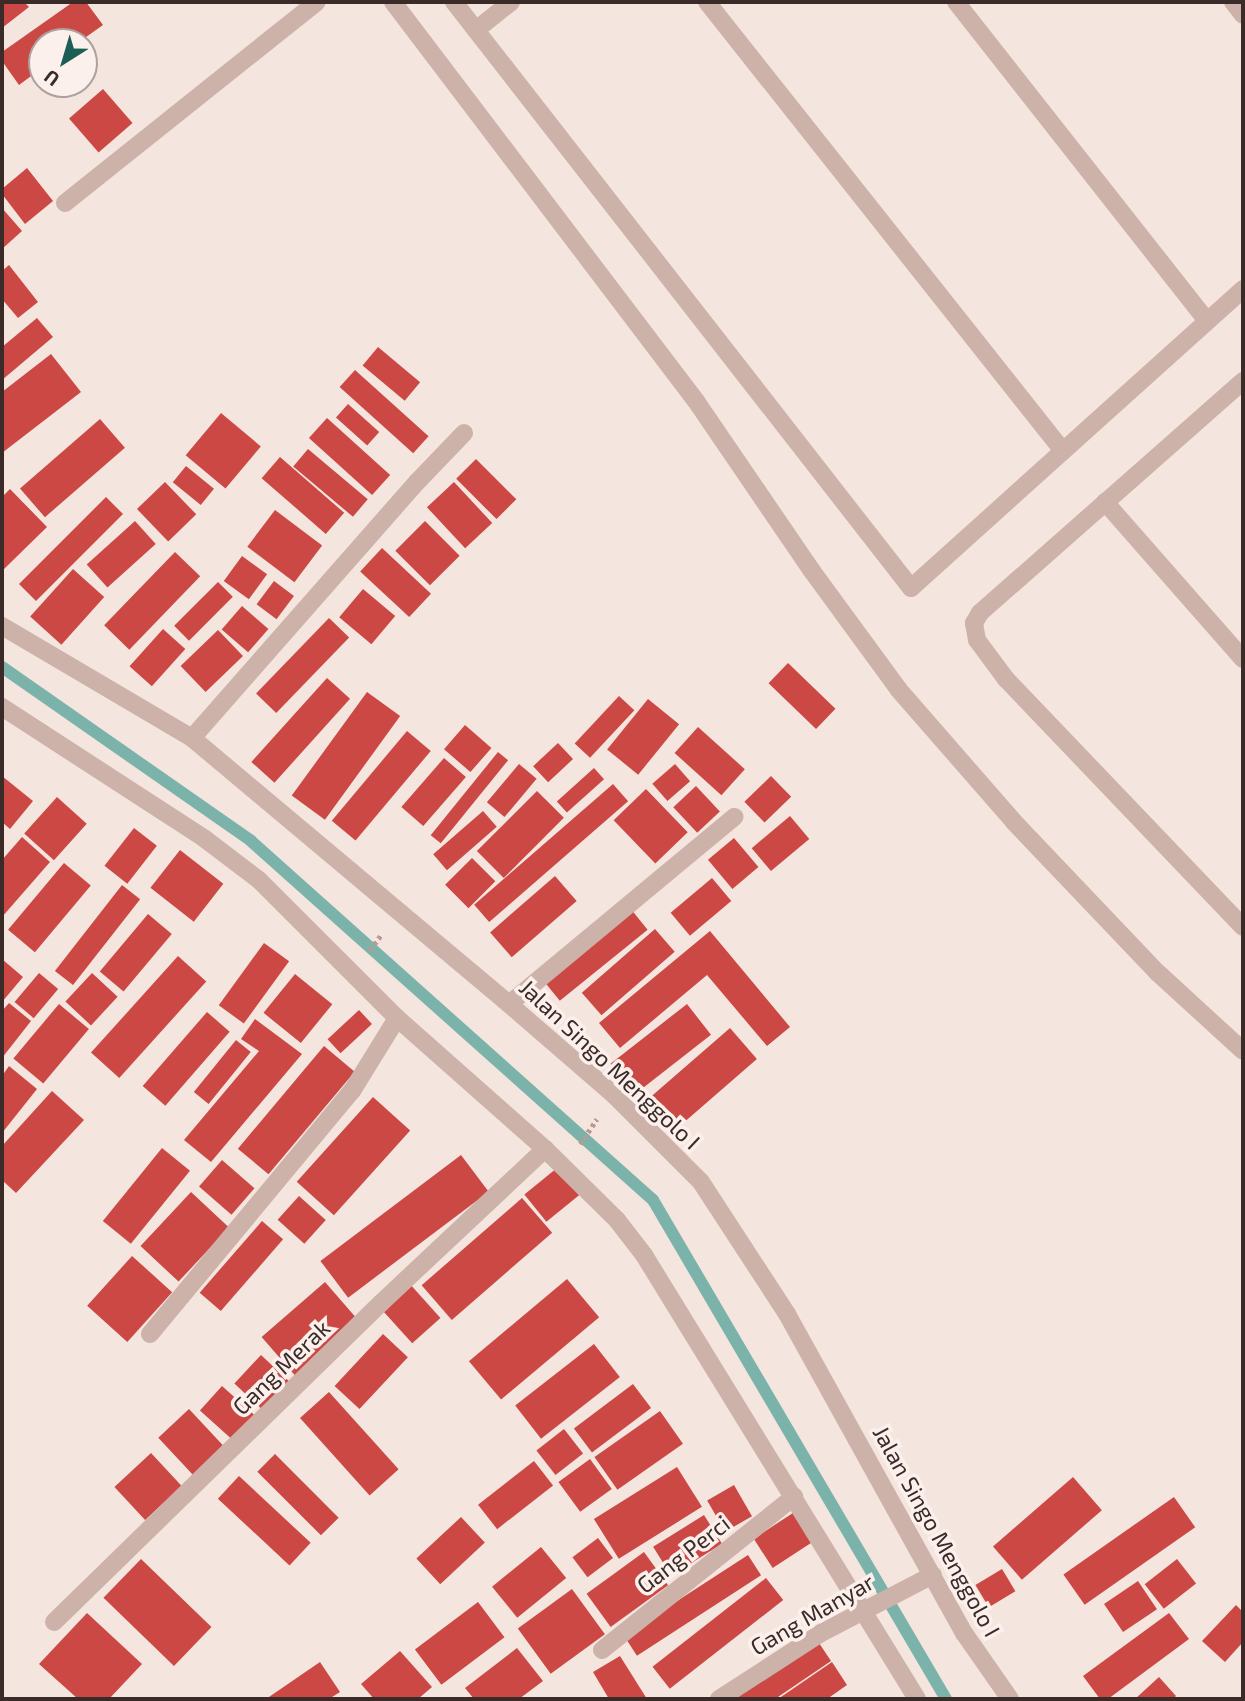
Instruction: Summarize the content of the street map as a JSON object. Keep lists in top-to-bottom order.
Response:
{
  "streets": {
    "street": [
      "Jalan Singo Menggolo I",
      "Gang Merak",
      "Gang Perci",
      "Gang Manyar"
    ]
  },
  "crossings": [
    ["Jalan Singo Menggolo I", "Gang Manyar"]
  ],
  "north": "bottom left"
}
